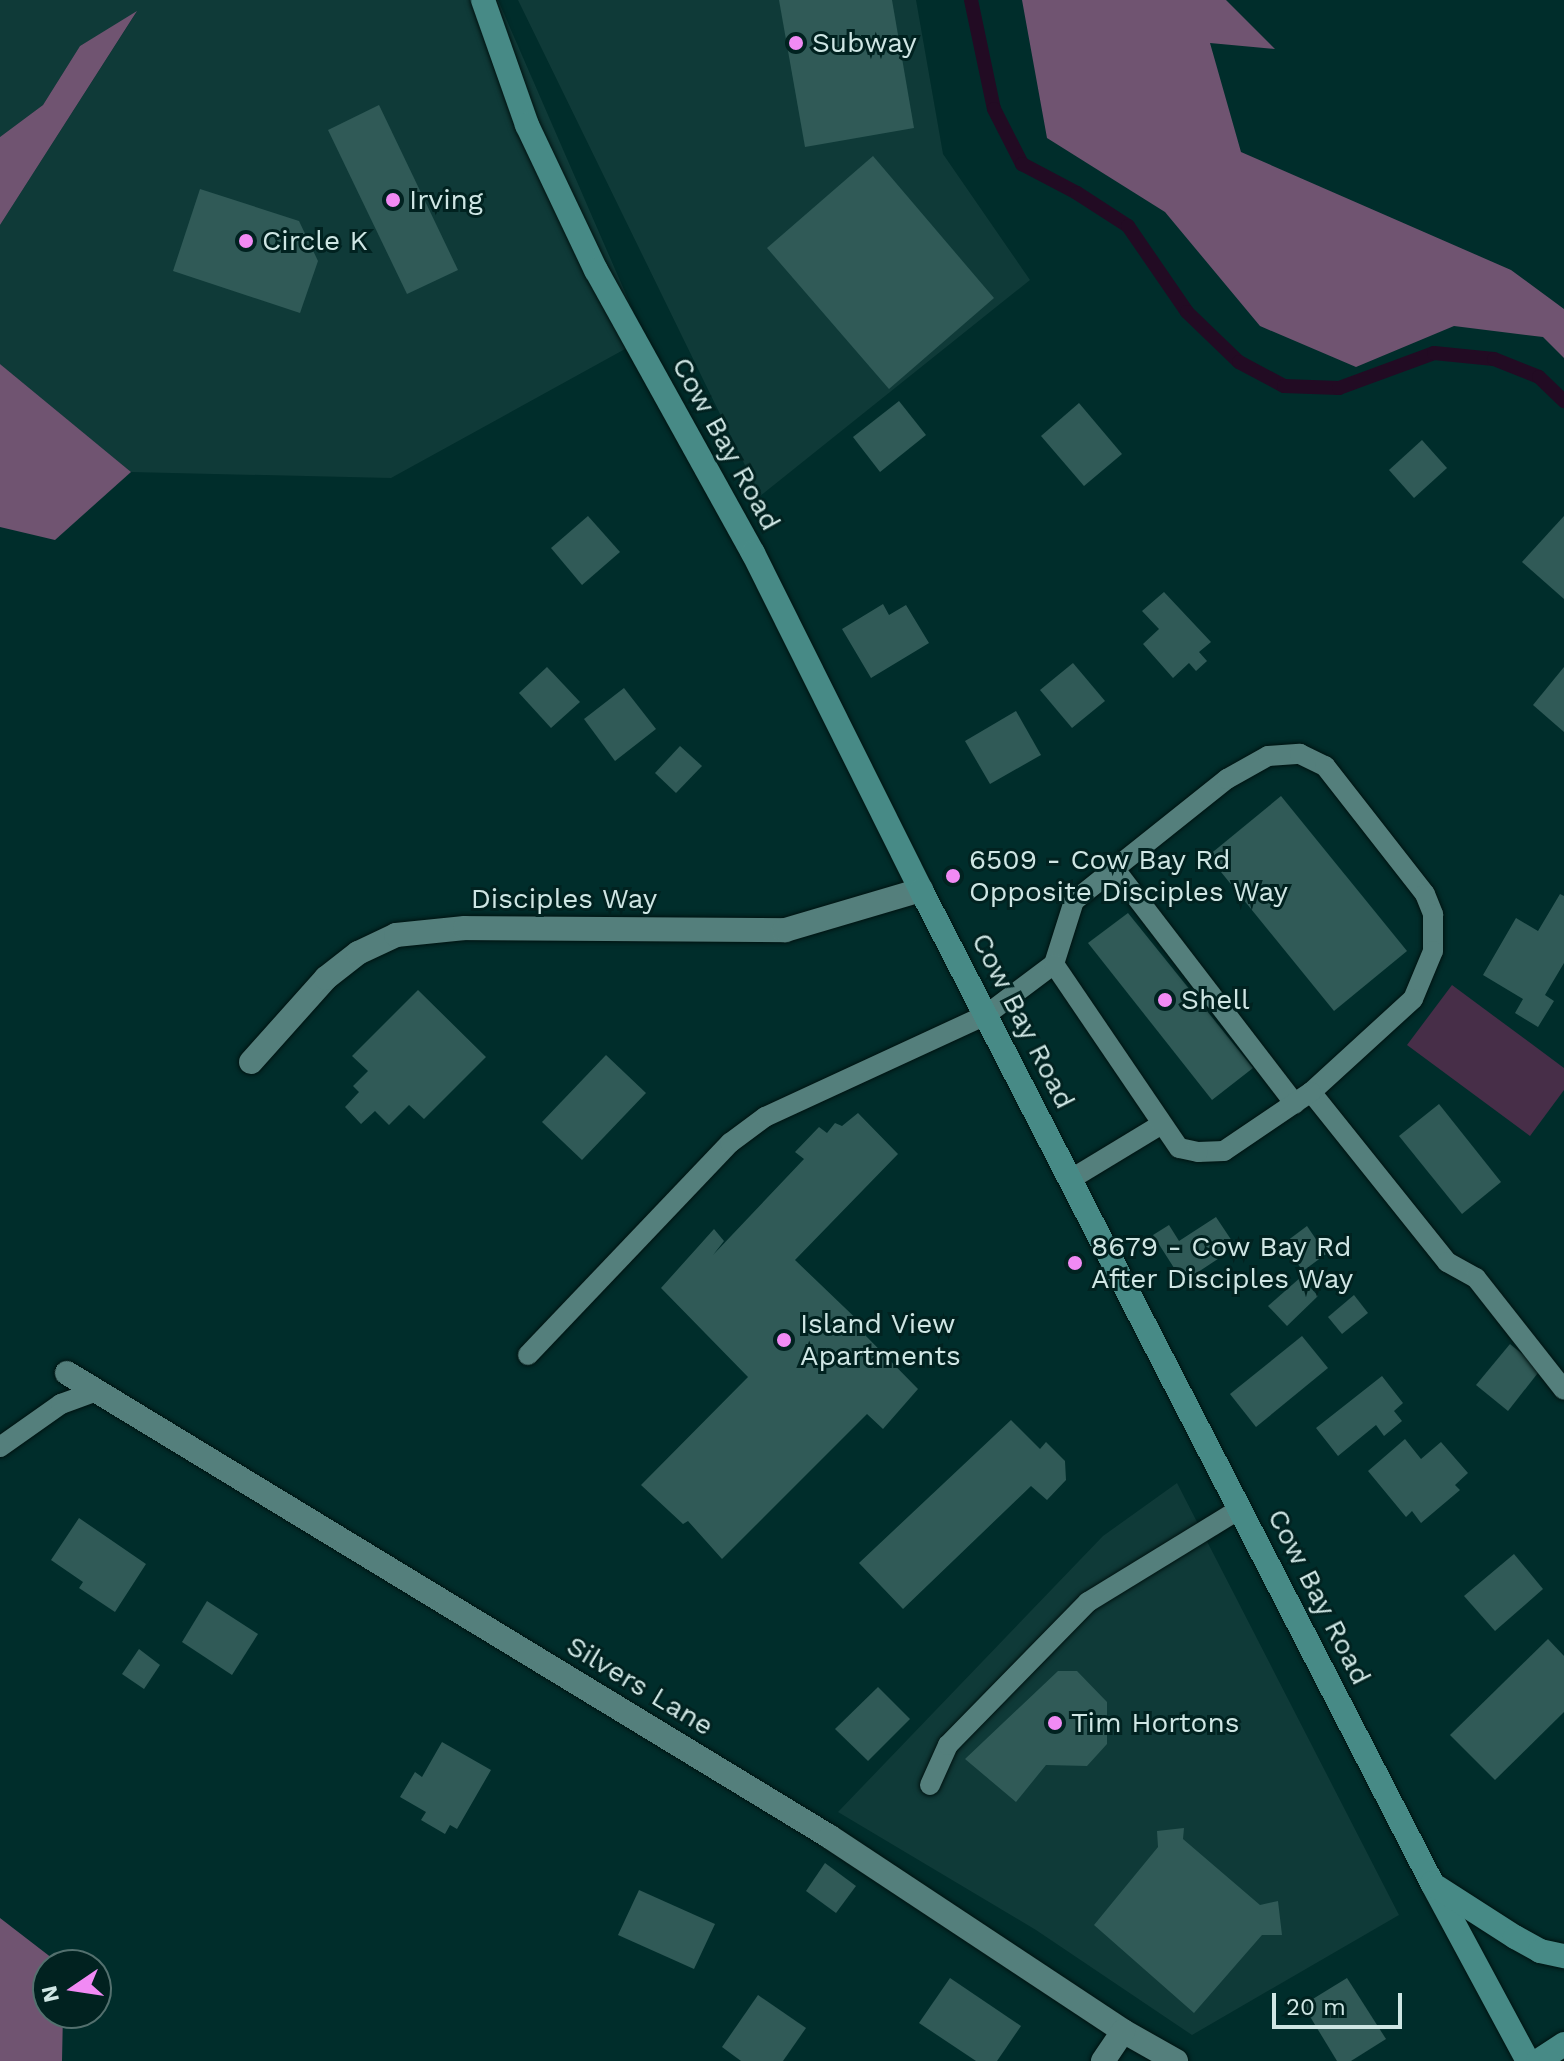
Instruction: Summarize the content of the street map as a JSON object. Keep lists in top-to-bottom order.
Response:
{
  "streets": {
    "main road": ["Cow Bay Road"],
    "street": ["Disciples Way", "Silvers Lane"]
  },
  "crossings": [
    ["Cow Bay Road", "Disciples Way"]
  ],
  "places": [
    "Subway",
    "Irving",
    "Circle K",
    "6509 - Cow Bay Rd Opposite Disciples Way",
    "Shell",
    "8679 - Cow Bay Rd After Disciples Way",
    "Island View Apartments",
    "Tim Hortons"
  ],
  "scale_bar": "20 m",
  "north": "left"
}
